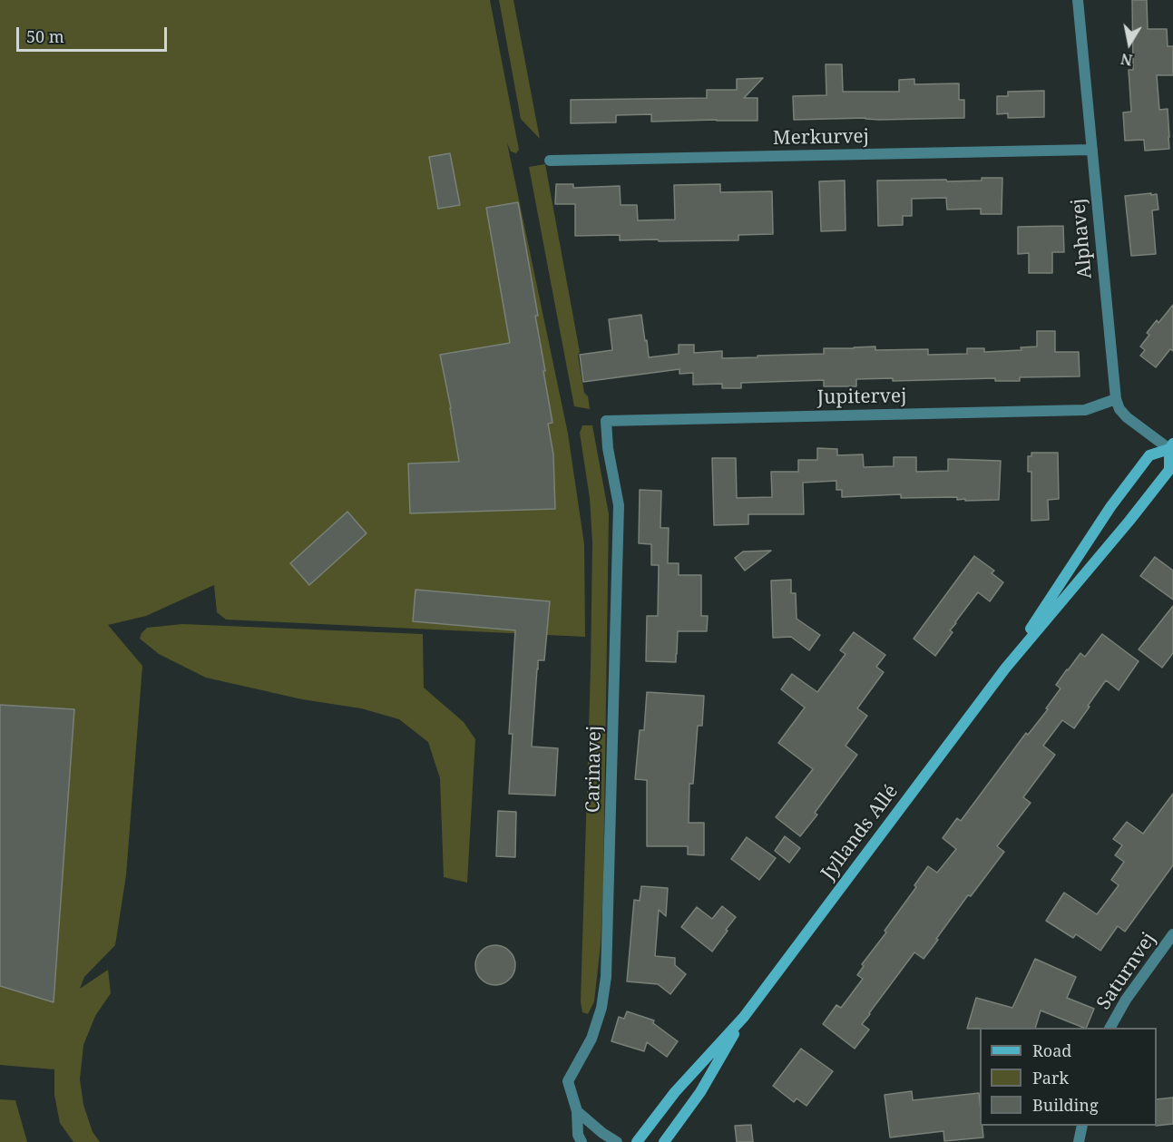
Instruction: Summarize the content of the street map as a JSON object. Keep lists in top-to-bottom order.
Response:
{
  "streets": {
    "street": [
      "Merkurvej",
      "Alphavej",
      "Jupitervej",
      "Carinavej",
      "Jyllands Allé",
      "Saturnvej"
    ]
  },
  "crossings": [
    ["Merkurvej", "Alphavej"],
    ["Alphavej", "Jupitervej"],
    ["Jupitervej", "Carinavej"]
  ],
  "legend": ["Road", "Park", "Building"],
  "scale_bar": "50 m",
  "north": "bottom"
}
